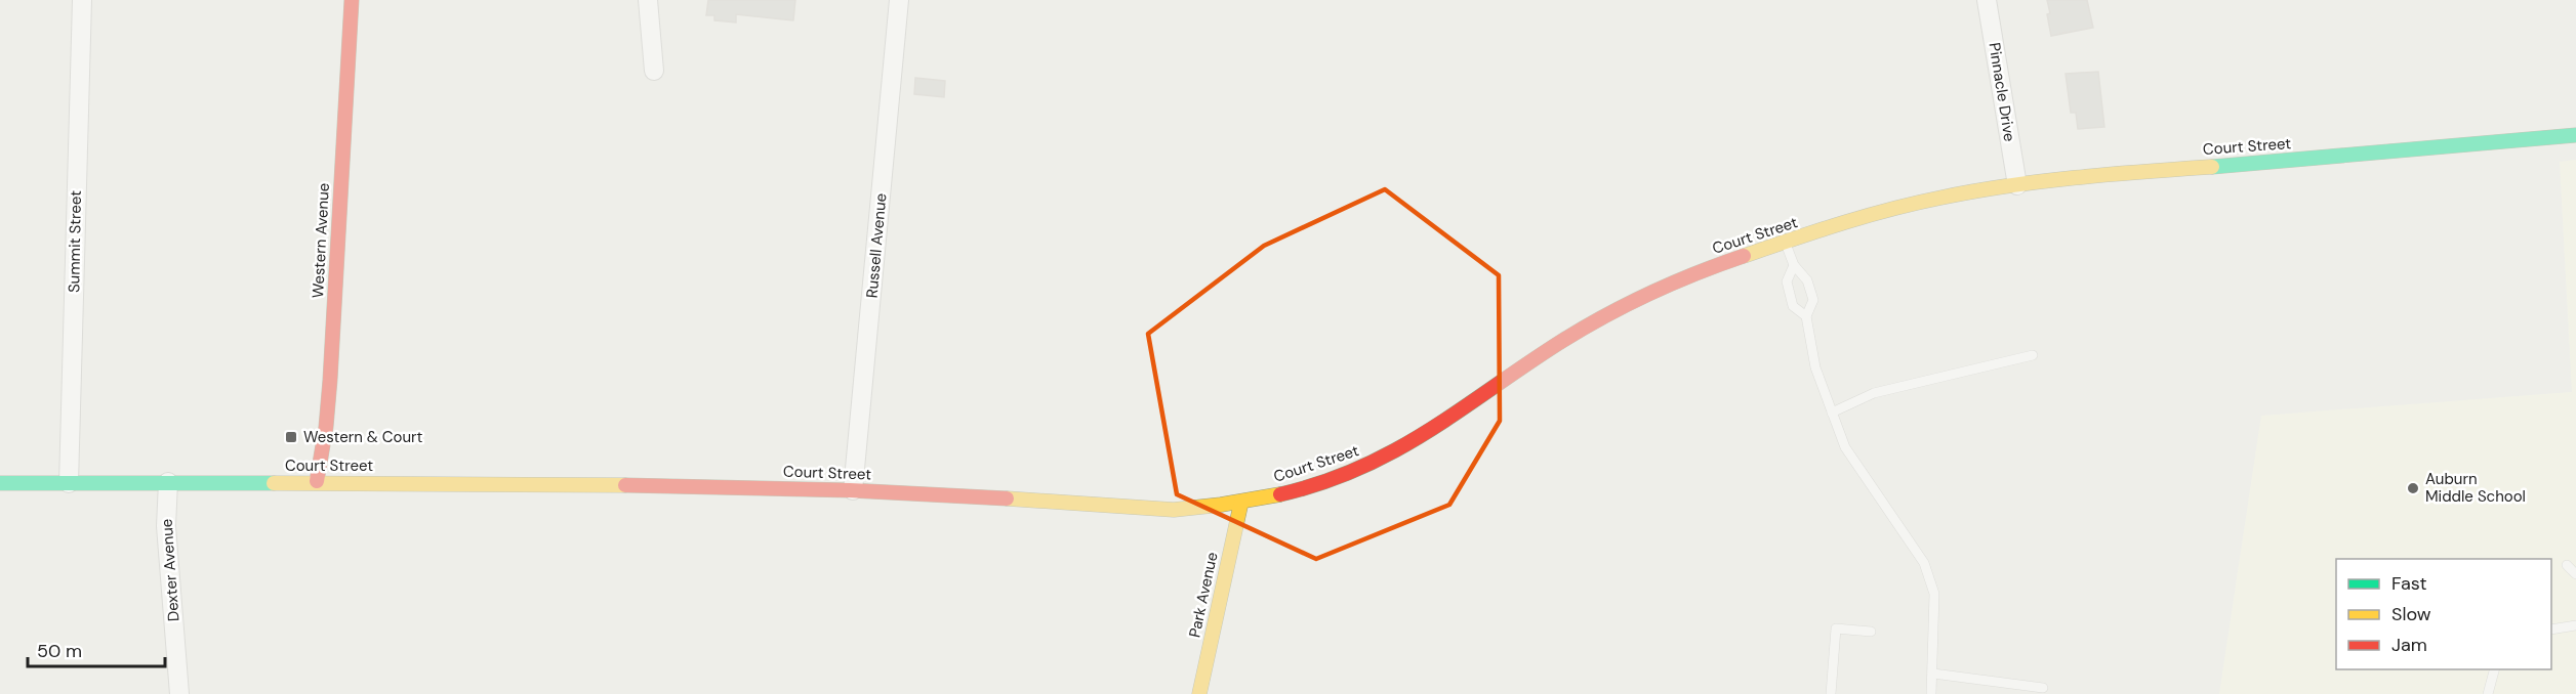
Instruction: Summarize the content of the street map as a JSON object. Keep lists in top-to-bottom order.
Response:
{
  "streets": {
    "main road": ["Court Street", "Western Avenue", "Park Avenue"],
    "street": [
      "Pinnacle Drive",
      "Summit Street",
      "Russell Avenue",
      "Dexter Avenue"
    ]
  },
  "crossings": [
    ["Pinnacle Drive", "Court Street"],
    ["Court Street", "Western Avenue"],
    ["Court Street", "Summit Street"],
    ["Court Street", "Russell Avenue"],
    ["Court Street", "Dexter Avenue"],
    ["Court Street", "Park Avenue"]
  ],
  "places": {
    "transit": ["Western & Court"],
    "other": ["Auburn Middle School"]
  },
  "legend": ["Fast", "Slow", "Jam"],
  "scale_bar": "50 m"
}
